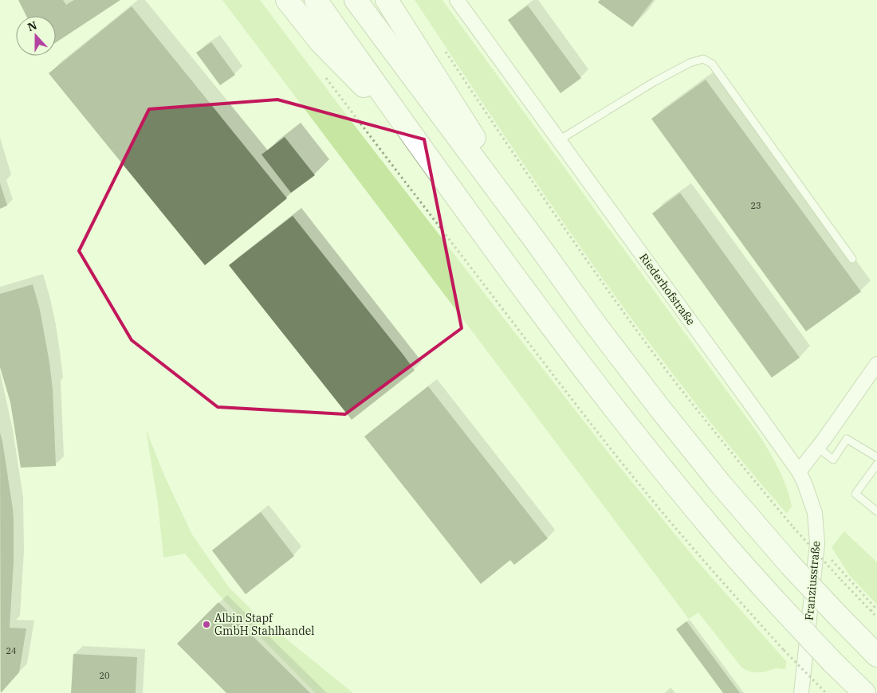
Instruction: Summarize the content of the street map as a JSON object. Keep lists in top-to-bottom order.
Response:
{
  "streets": {
    "street": ["Riederhofstraße", "Franziusstraße"]
  },
  "crossings": [
    ["Riederhofstraße", "Franziusstraße"]
  ],
  "places": ["Albin Stapf GmbH Stahlhandel"],
  "house_numbers": ["23", "24", "20"],
  "north": "top"
}
